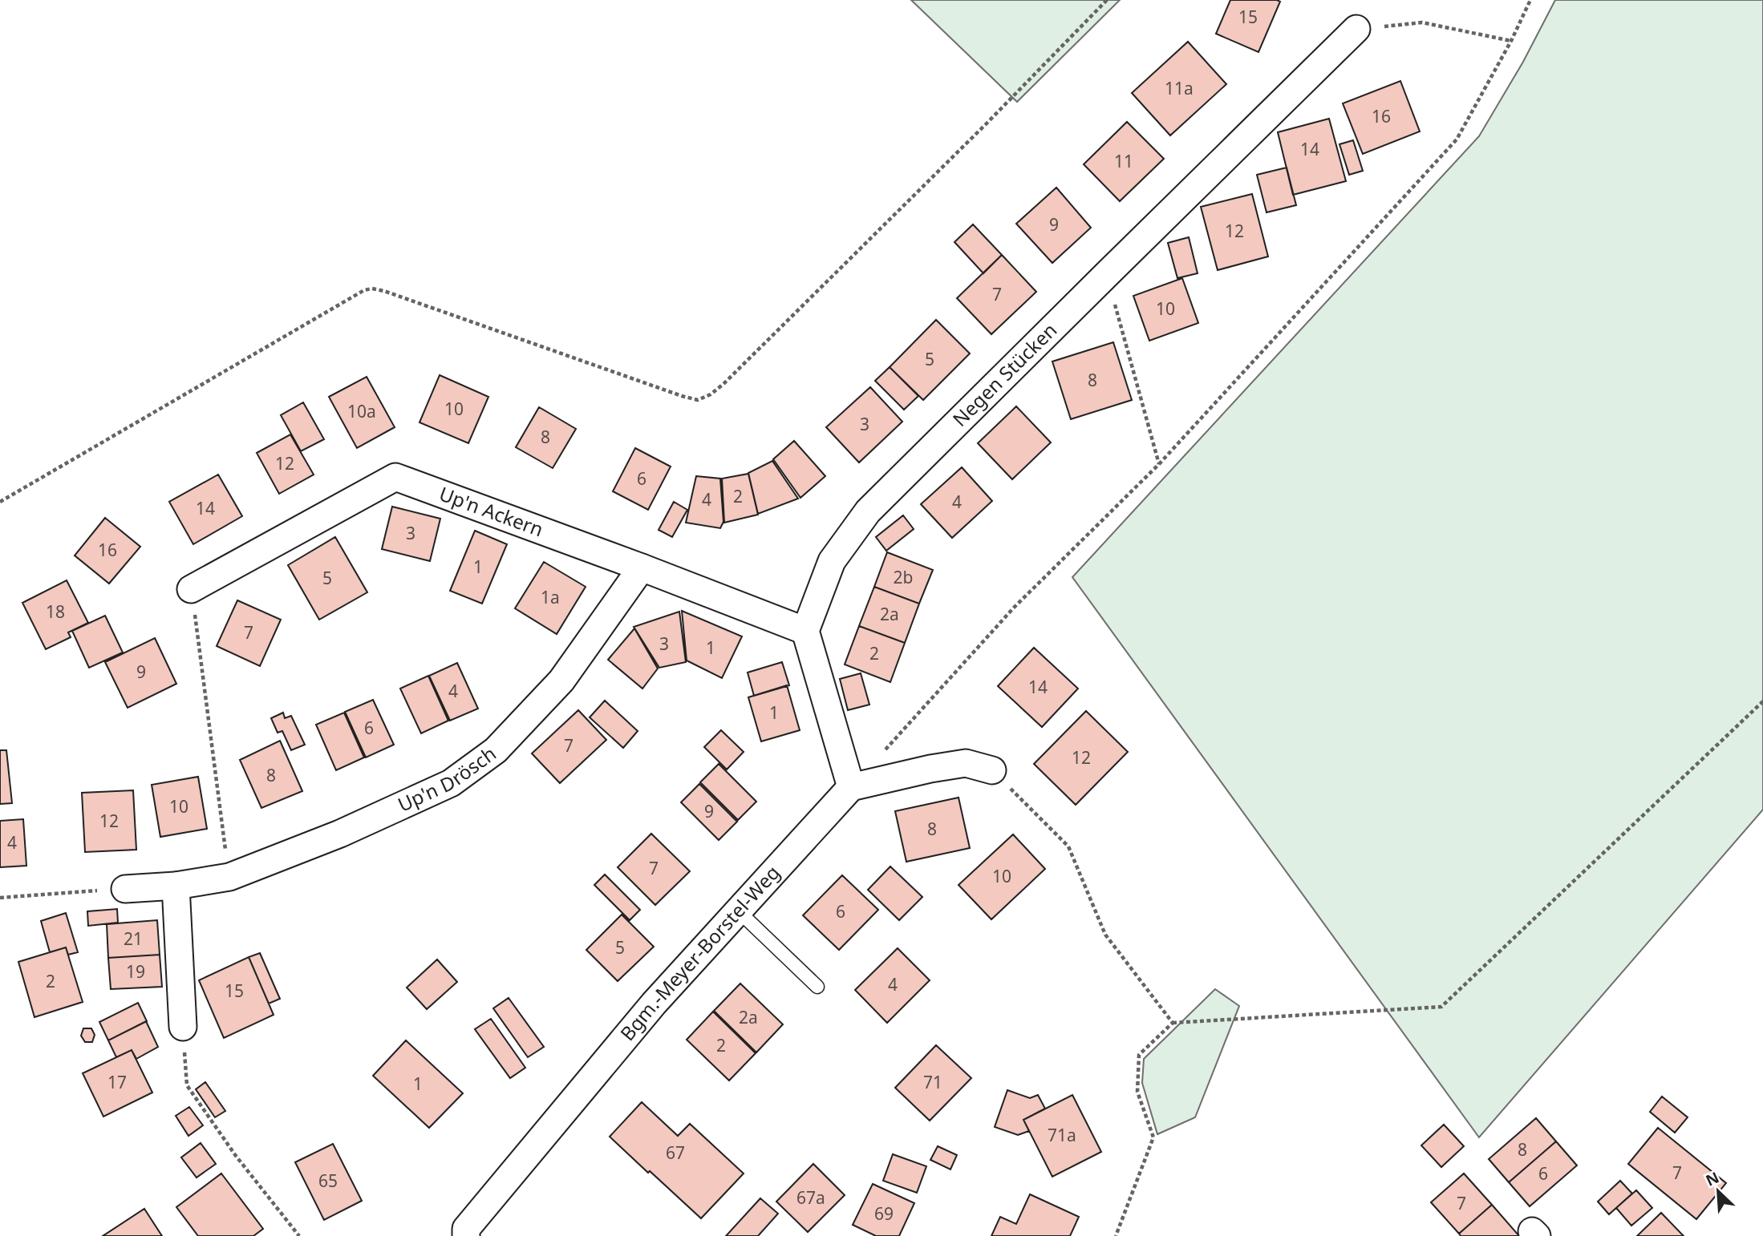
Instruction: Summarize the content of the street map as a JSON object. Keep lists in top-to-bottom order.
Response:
{
  "streets": {
    "street": [
      "Negen Stücken",
      "Up'n Ackern",
      "Up'n Drösch",
      "Bgm.-Meyer-Borstel-Weg"
    ]
  },
  "crossings": [
    ["Negen Stücken", "Up'n Ackern"],
    ["Up'n Ackern", "Up'n Drösch"]
  ],
  "house_numbers": [
    "15",
    "11a",
    "16",
    "14",
    "11",
    "9",
    "12",
    "7",
    "10",
    "5",
    "8",
    "10",
    "10a",
    "3",
    "8",
    "12",
    "6",
    "2",
    "4",
    "4",
    "14",
    "3",
    "16",
    "1",
    "2b",
    "5",
    "1a",
    "18",
    "2a",
    "7",
    "3",
    "1",
    "2",
    "9",
    "14",
    "4",
    "1",
    "6",
    "7",
    "12",
    "8",
    "10",
    "9",
    "12",
    "8",
    "4",
    "7",
    "10",
    "6",
    "21",
    "5",
    "19",
    "2",
    "4",
    "15",
    "2a",
    "2",
    "17",
    "71",
    "1",
    "71a",
    "8",
    "67",
    "7",
    "6",
    "65",
    "67a",
    "7",
    "69"
  ],
  "north": "top left"
}
